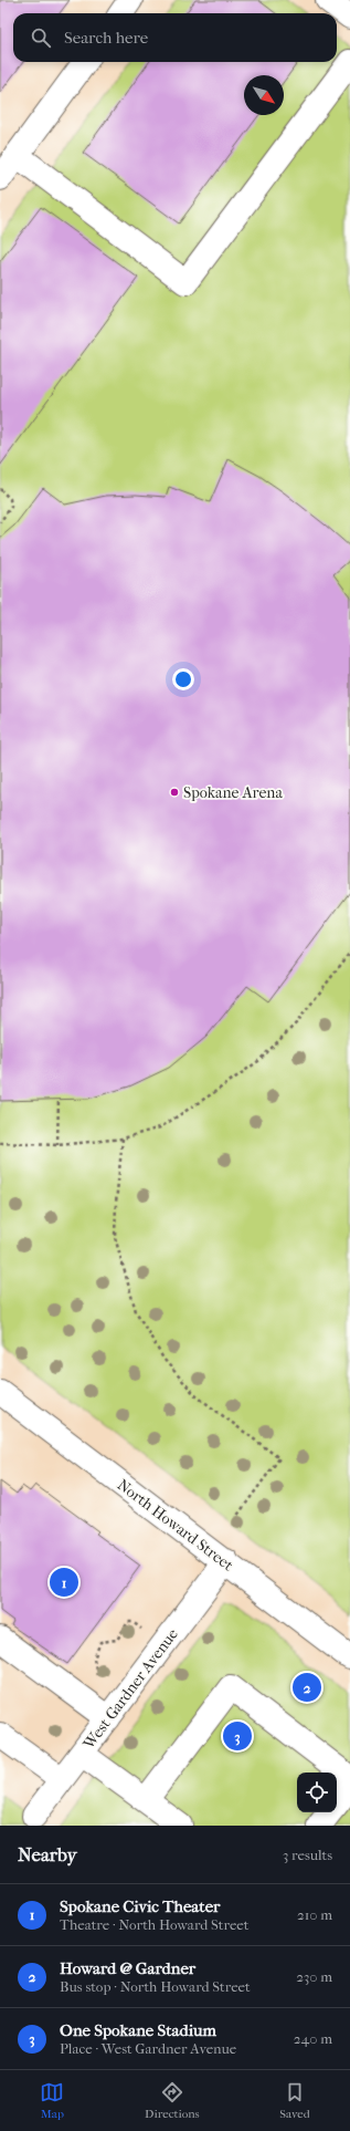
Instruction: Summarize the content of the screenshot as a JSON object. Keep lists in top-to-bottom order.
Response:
{
  "streets": {
    "street": ["North Howard Street", "West Gardner Avenue"]
  },
  "crossings": [
    ["North Howard Street", "West Gardner Avenue"]
  ],
  "places": ["Spokane Arena"],
  "north": "bottom right",
  "page": {
    "search": "Search here",
    "pins": ["1", "2", "3"],
    "heading": ["Nearby", "3 results"],
    "list": [
      {
        "mark": "1",
        "name": "Spokane Civic Theater",
        "note": "Theatre · North Howard Street",
        "value": "210 m"
      },
      {
        "mark": "2",
        "name": "Howard @ Gardner",
        "note": "Bus stop · North Howard Street",
        "value": "230 m"
      },
      {
        "mark": "3",
        "name": "One Spokane Stadium",
        "note": "Place · West Gardner Avenue",
        "value": "240 m"
      }
    ],
    "nav": ["Map", "Directions", "Saved"]
  }
}
